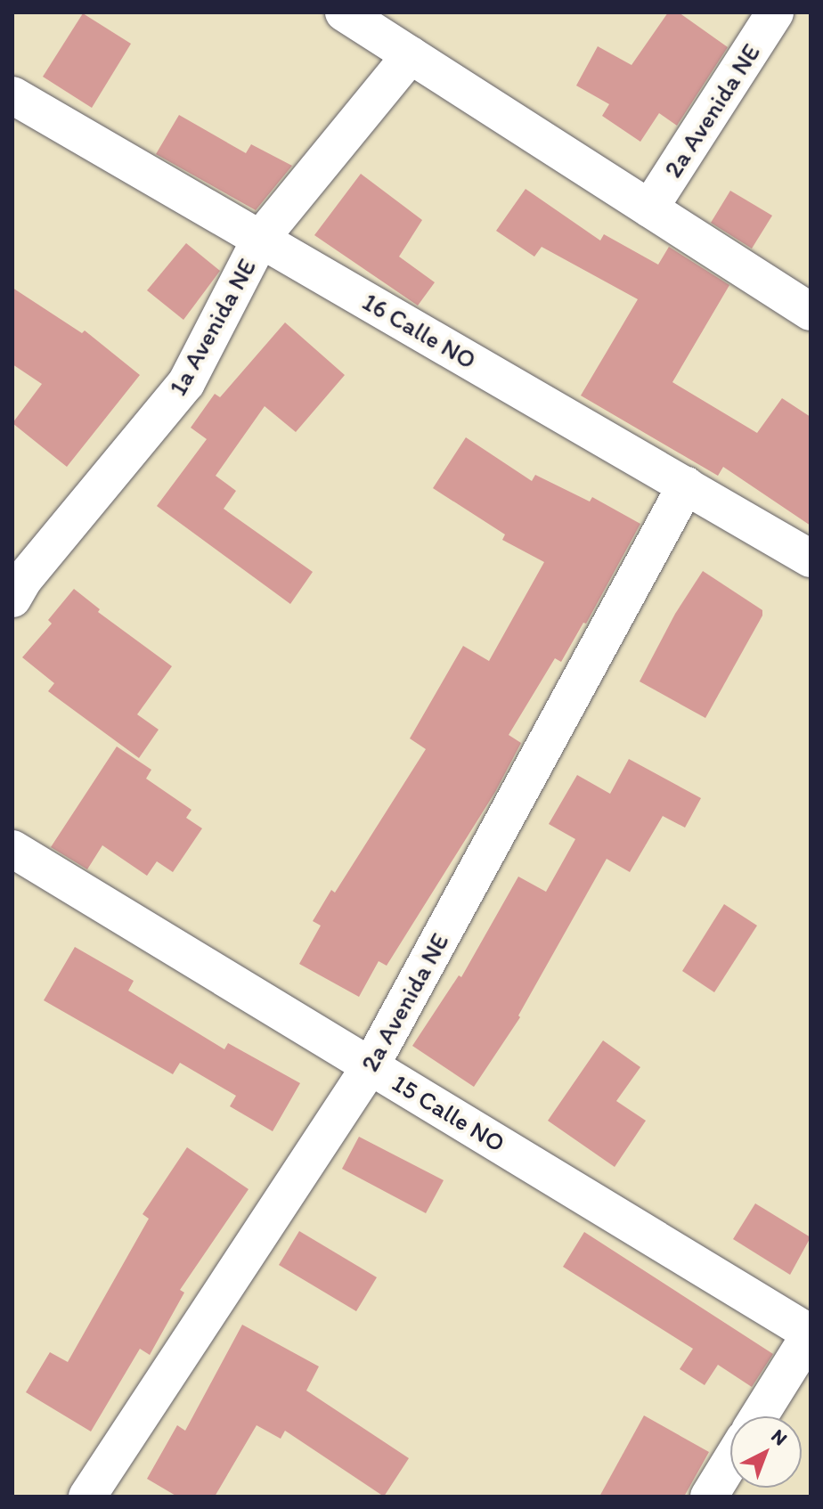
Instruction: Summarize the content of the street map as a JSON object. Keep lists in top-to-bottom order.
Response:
{
  "streets": {
    "street": [
      "2a Avenida NE",
      "1a Avenida NE",
      "16 Calle NO",
      "15 Calle NO"
    ]
  },
  "crossings": [
    ["2a Avenida NE", "16 Calle NO"],
    ["2a Avenida NE", "15 Calle NO"],
    ["1a Avenida NE", "16 Calle NO"]
  ],
  "north": "top right"
}
